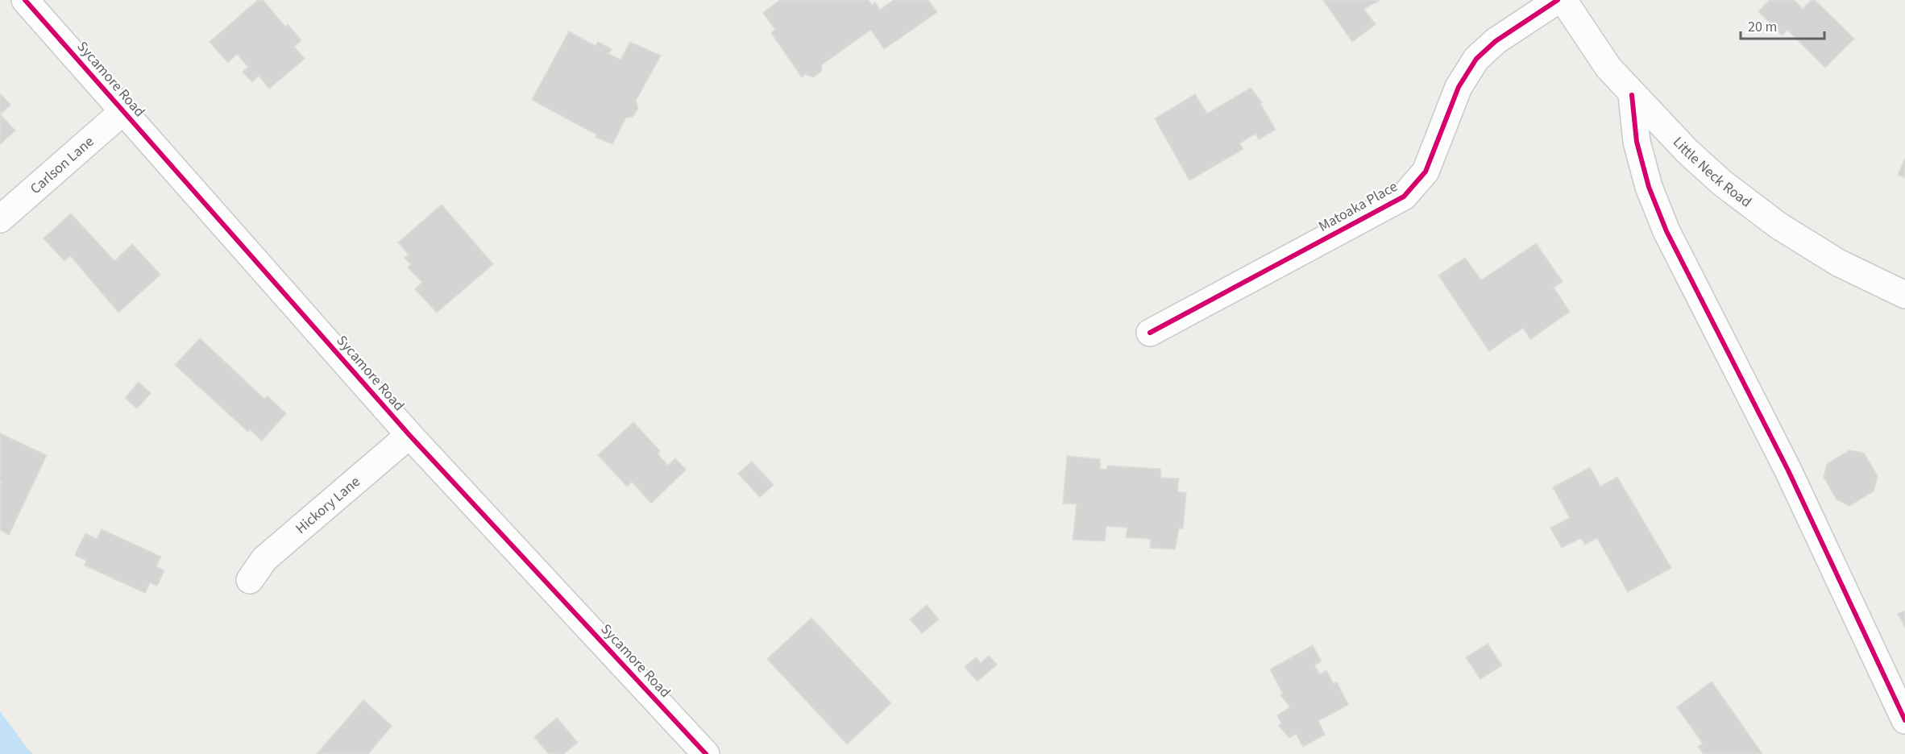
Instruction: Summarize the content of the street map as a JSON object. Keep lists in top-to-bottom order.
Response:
{
  "streets": {
    "street": [
      "Sycamore Road",
      "Carlson Lane",
      "Little Neck Road",
      "Matoaka Place",
      "Hickory Lane"
    ]
  },
  "crossings": [
    ["Sycamore Road", "Carlson Lane"],
    ["Sycamore Road", "Hickory Lane"]
  ],
  "scale_bar": "20 m"
}
